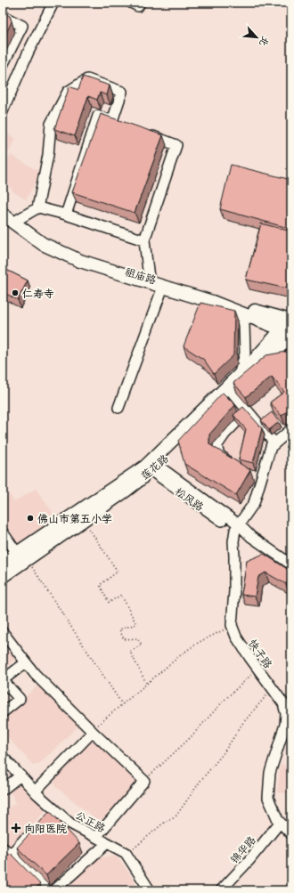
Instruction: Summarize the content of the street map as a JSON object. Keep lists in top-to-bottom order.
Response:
{
  "streets": {
    "main road": ["祖庙路", "莲花路"],
    "street": [
      "松风路",
      "快子路",
      "公正路",
      "锦华路"
    ]
  },
  "crossings": [
    ["祖庙路", "莲花路"],
    ["莲花路", "松风路"],
    ["松风路", "快子路"],
    ["快子路", "锦华路"]
  ],
  "places": {
    "other": ["仁寿寺", "佛山市第五小学"],
    "health": ["向阳医院"]
  },
  "north": "bottom right"
}
